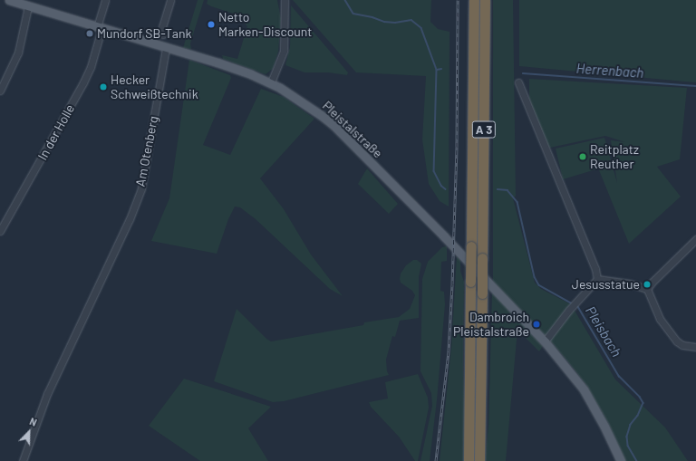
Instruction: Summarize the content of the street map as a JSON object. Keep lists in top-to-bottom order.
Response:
{
  "streets": {
    "highway": ["A 3"],
    "main road": ["Pleistalstraße"],
    "street": ["In der Holle", "Am Otenberg"]
  },
  "crossings": [
    ["Pleistalstraße", "In der Holle"],
    ["Pleistalstraße", "Am Otenberg"]
  ],
  "water": ["Herrenbach", "Pleisbach"],
  "places": [
    "Netto Marken-Discount",
    "Mundorf SB-Tank",
    "Hecker Schweißtechnik",
    "Reitplatz Reuther",
    "Jesusstatue",
    "Dambroich Pleistalstraße"
  ],
  "north": "top right"
}
